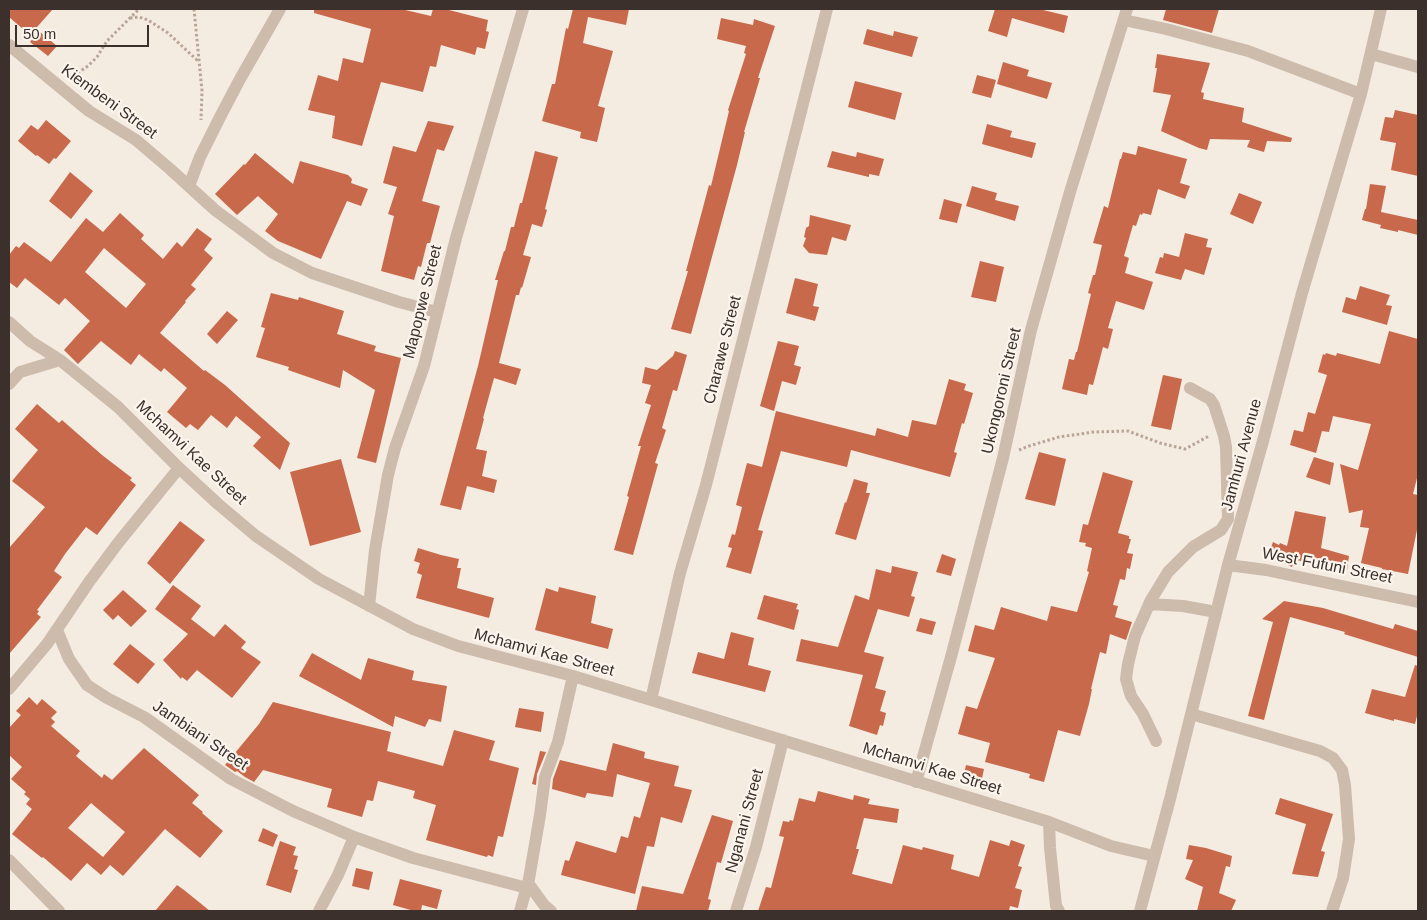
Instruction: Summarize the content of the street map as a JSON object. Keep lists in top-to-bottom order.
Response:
{
  "streets": {
    "street": [
      "Kiembeni Street",
      "Mapopwe Street",
      "Charawe Street",
      "Ukongoroni Street",
      "Mchamvi Kae Street",
      "Jamhuri Avenue",
      "West Fufuni Street",
      "Jambiani Street",
      "Nganani Street"
    ]
  },
  "crossings": [
    ["Kiembeni Street", "Mapopwe Street"],
    ["Mapopwe Street", "Mchamvi Kae Street"],
    ["Charawe Street", "Mchamvi Kae Street"],
    ["Ukongoroni Street", "Mchamvi Kae Street"],
    ["Mchamvi Kae Street", "Jamhuri Avenue"],
    ["Mchamvi Kae Street", "Nganani Street"],
    ["Jamhuri Avenue", "West Fufuni Street"]
  ],
  "scale_bar": "50 m"
}
